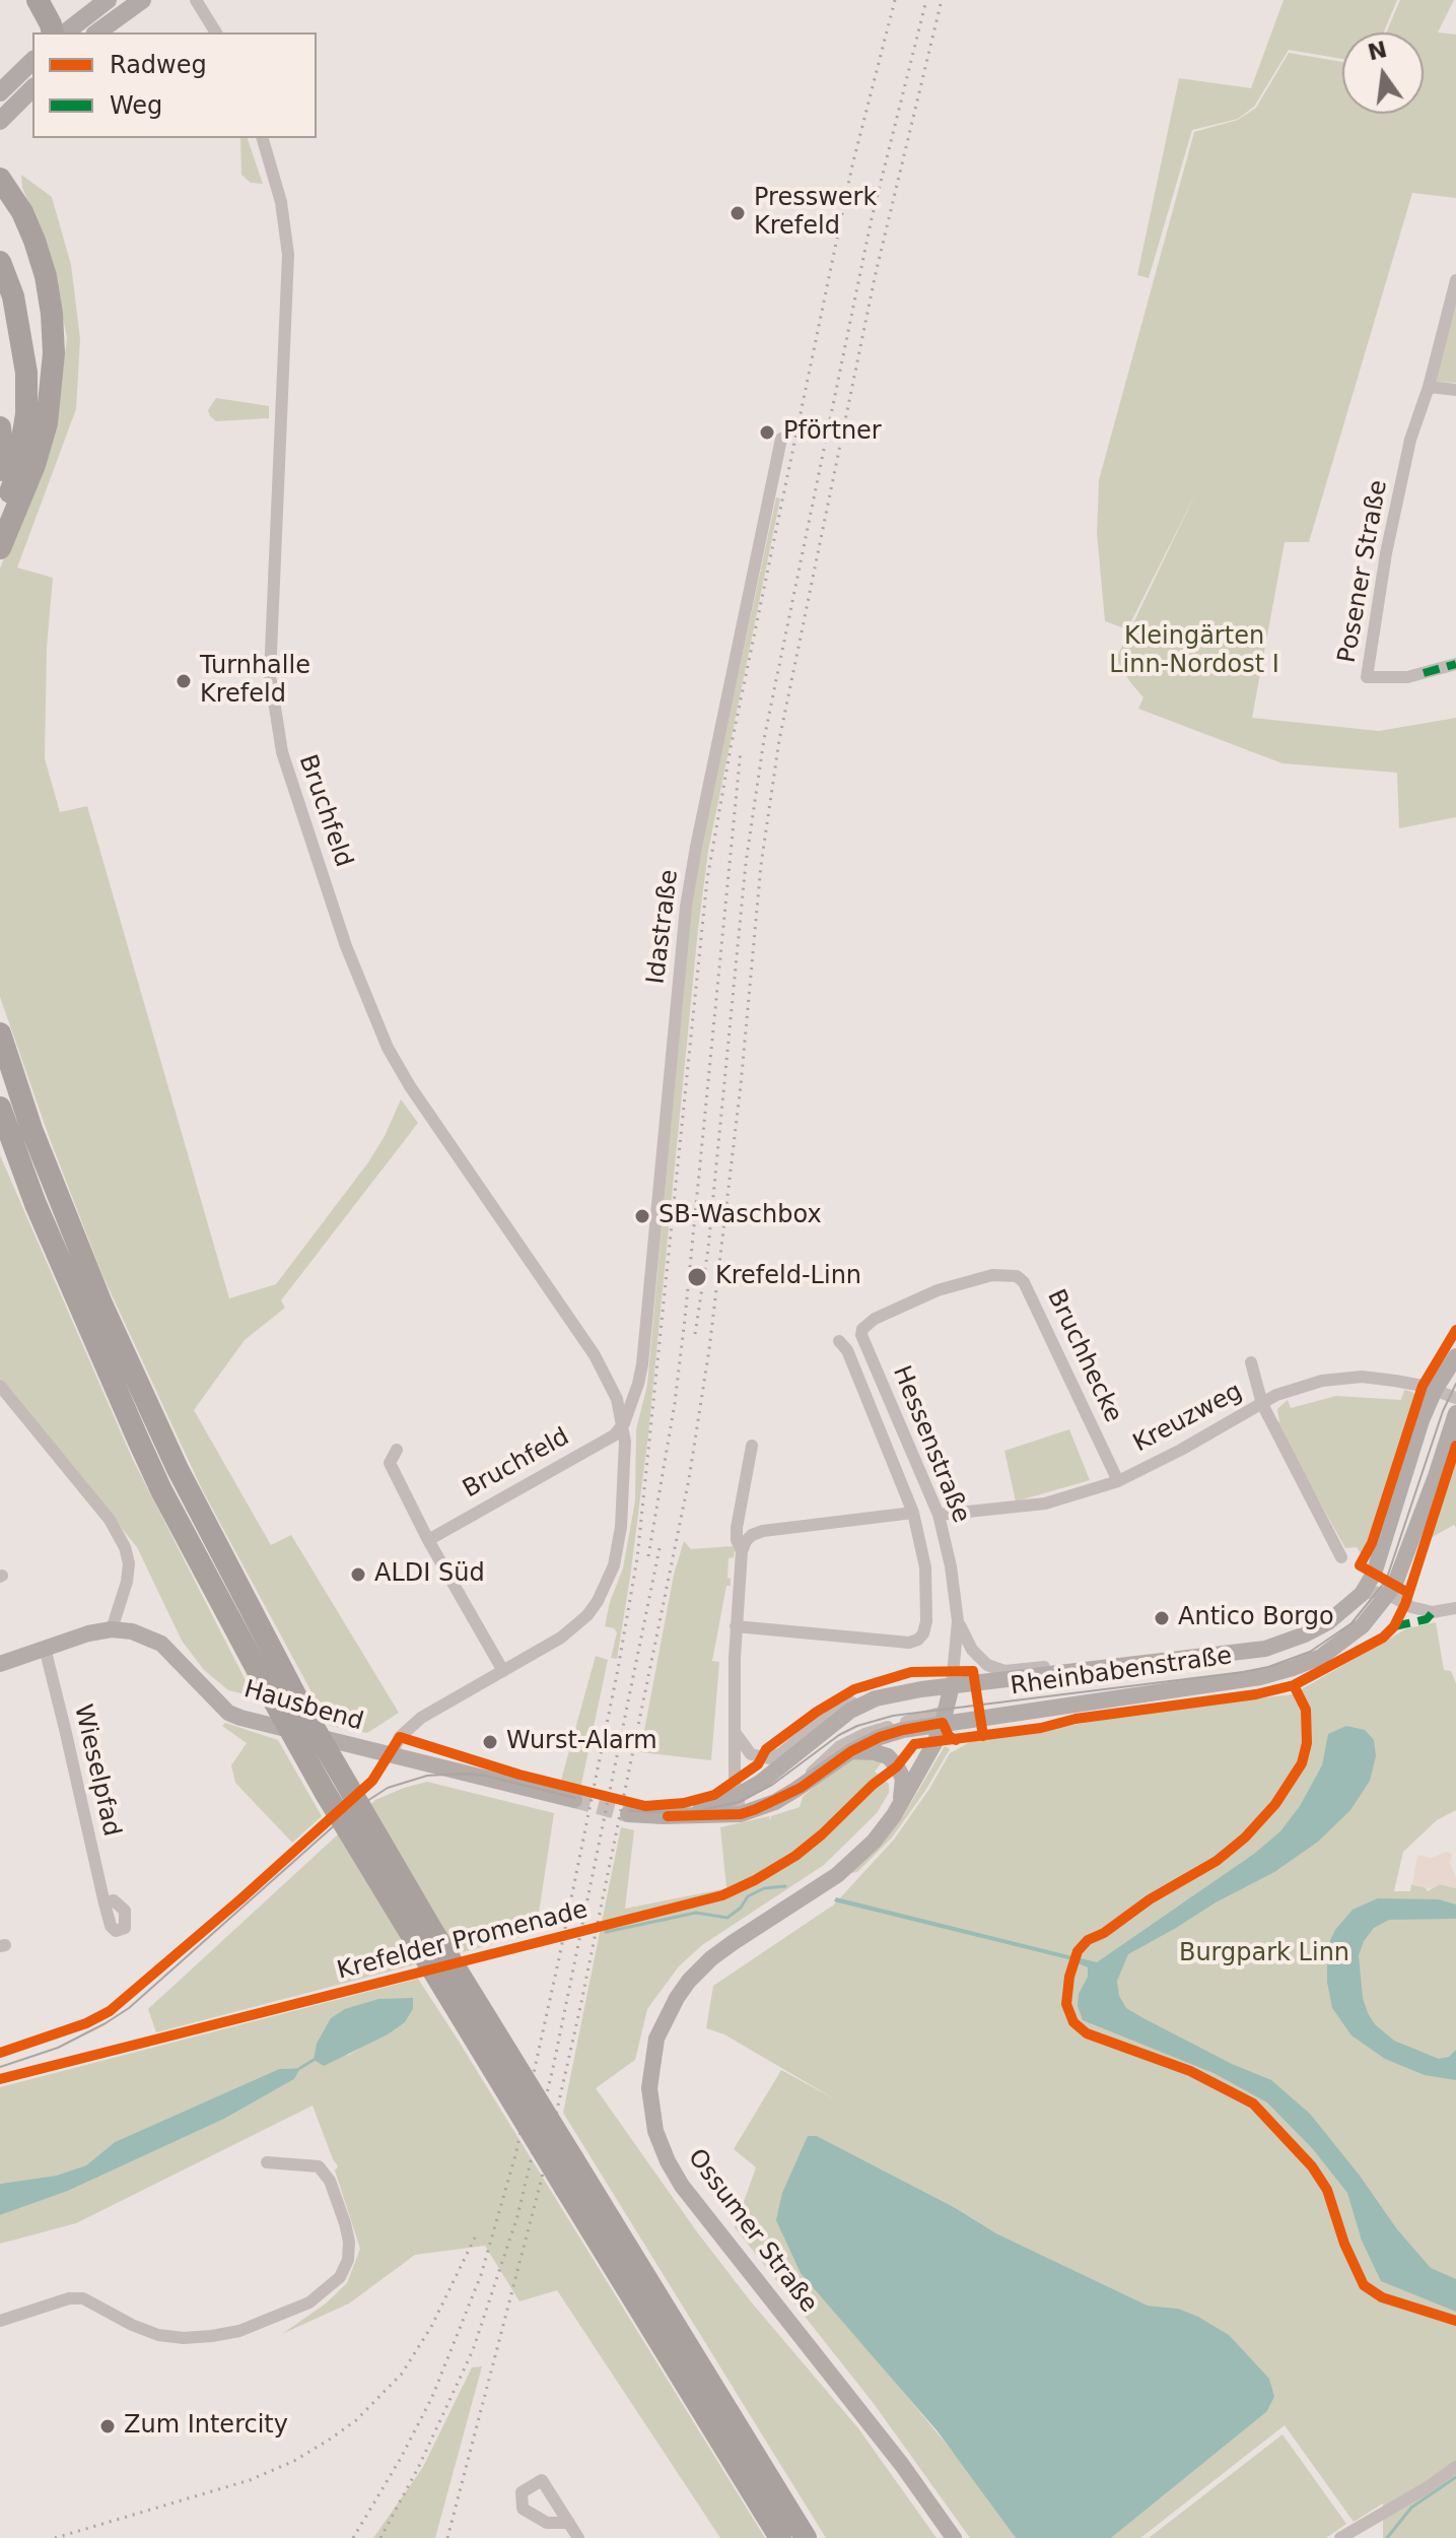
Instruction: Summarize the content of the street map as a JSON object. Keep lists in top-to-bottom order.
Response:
{
  "streets": {
    "main road": ["Rheinbabenstraße", "Hausbend", "Ossumer Straße"],
    "street": [
      "Posener Straße",
      "Bruchfeld",
      "Idastraße",
      "Bruchhecke",
      "Kreuzweg",
      "Hessenstraße",
      "Wieselpfad"
    ],
    "cycle path": ["Krefelder Promenade"]
  },
  "crossings": [
    ["Bruchfeld", "Idastraße"],
    ["Bruchfeld", "Hausbend"],
    ["Bruchhecke", "Kreuzweg"],
    ["Bruchhecke", "Hessenstraße"],
    ["Kreuzweg", "Hessenstraße"],
    ["Hessenstraße", "Rheinbabenstraße"],
    ["Hessenstraße", "Ossumer Straße"],
    ["Rheinbabenstraße", "Ossumer Straße"],
    ["Hausbend", "Wieselpfad"]
  ],
  "parks": ["Kleingärten Linn-Nordost I", "Burgpark Linn"],
  "places": [
    "Presswerk Krefeld",
    "Pförtner",
    "Turnhalle Krefeld",
    "SB-Waschbox",
    "Krefeld-Linn",
    "ALDI Süd",
    "Antico Borgo",
    "Wurst-Alarm",
    "Zum Intercity"
  ],
  "legend": ["Radweg", "Weg"],
  "north": "top"
}
